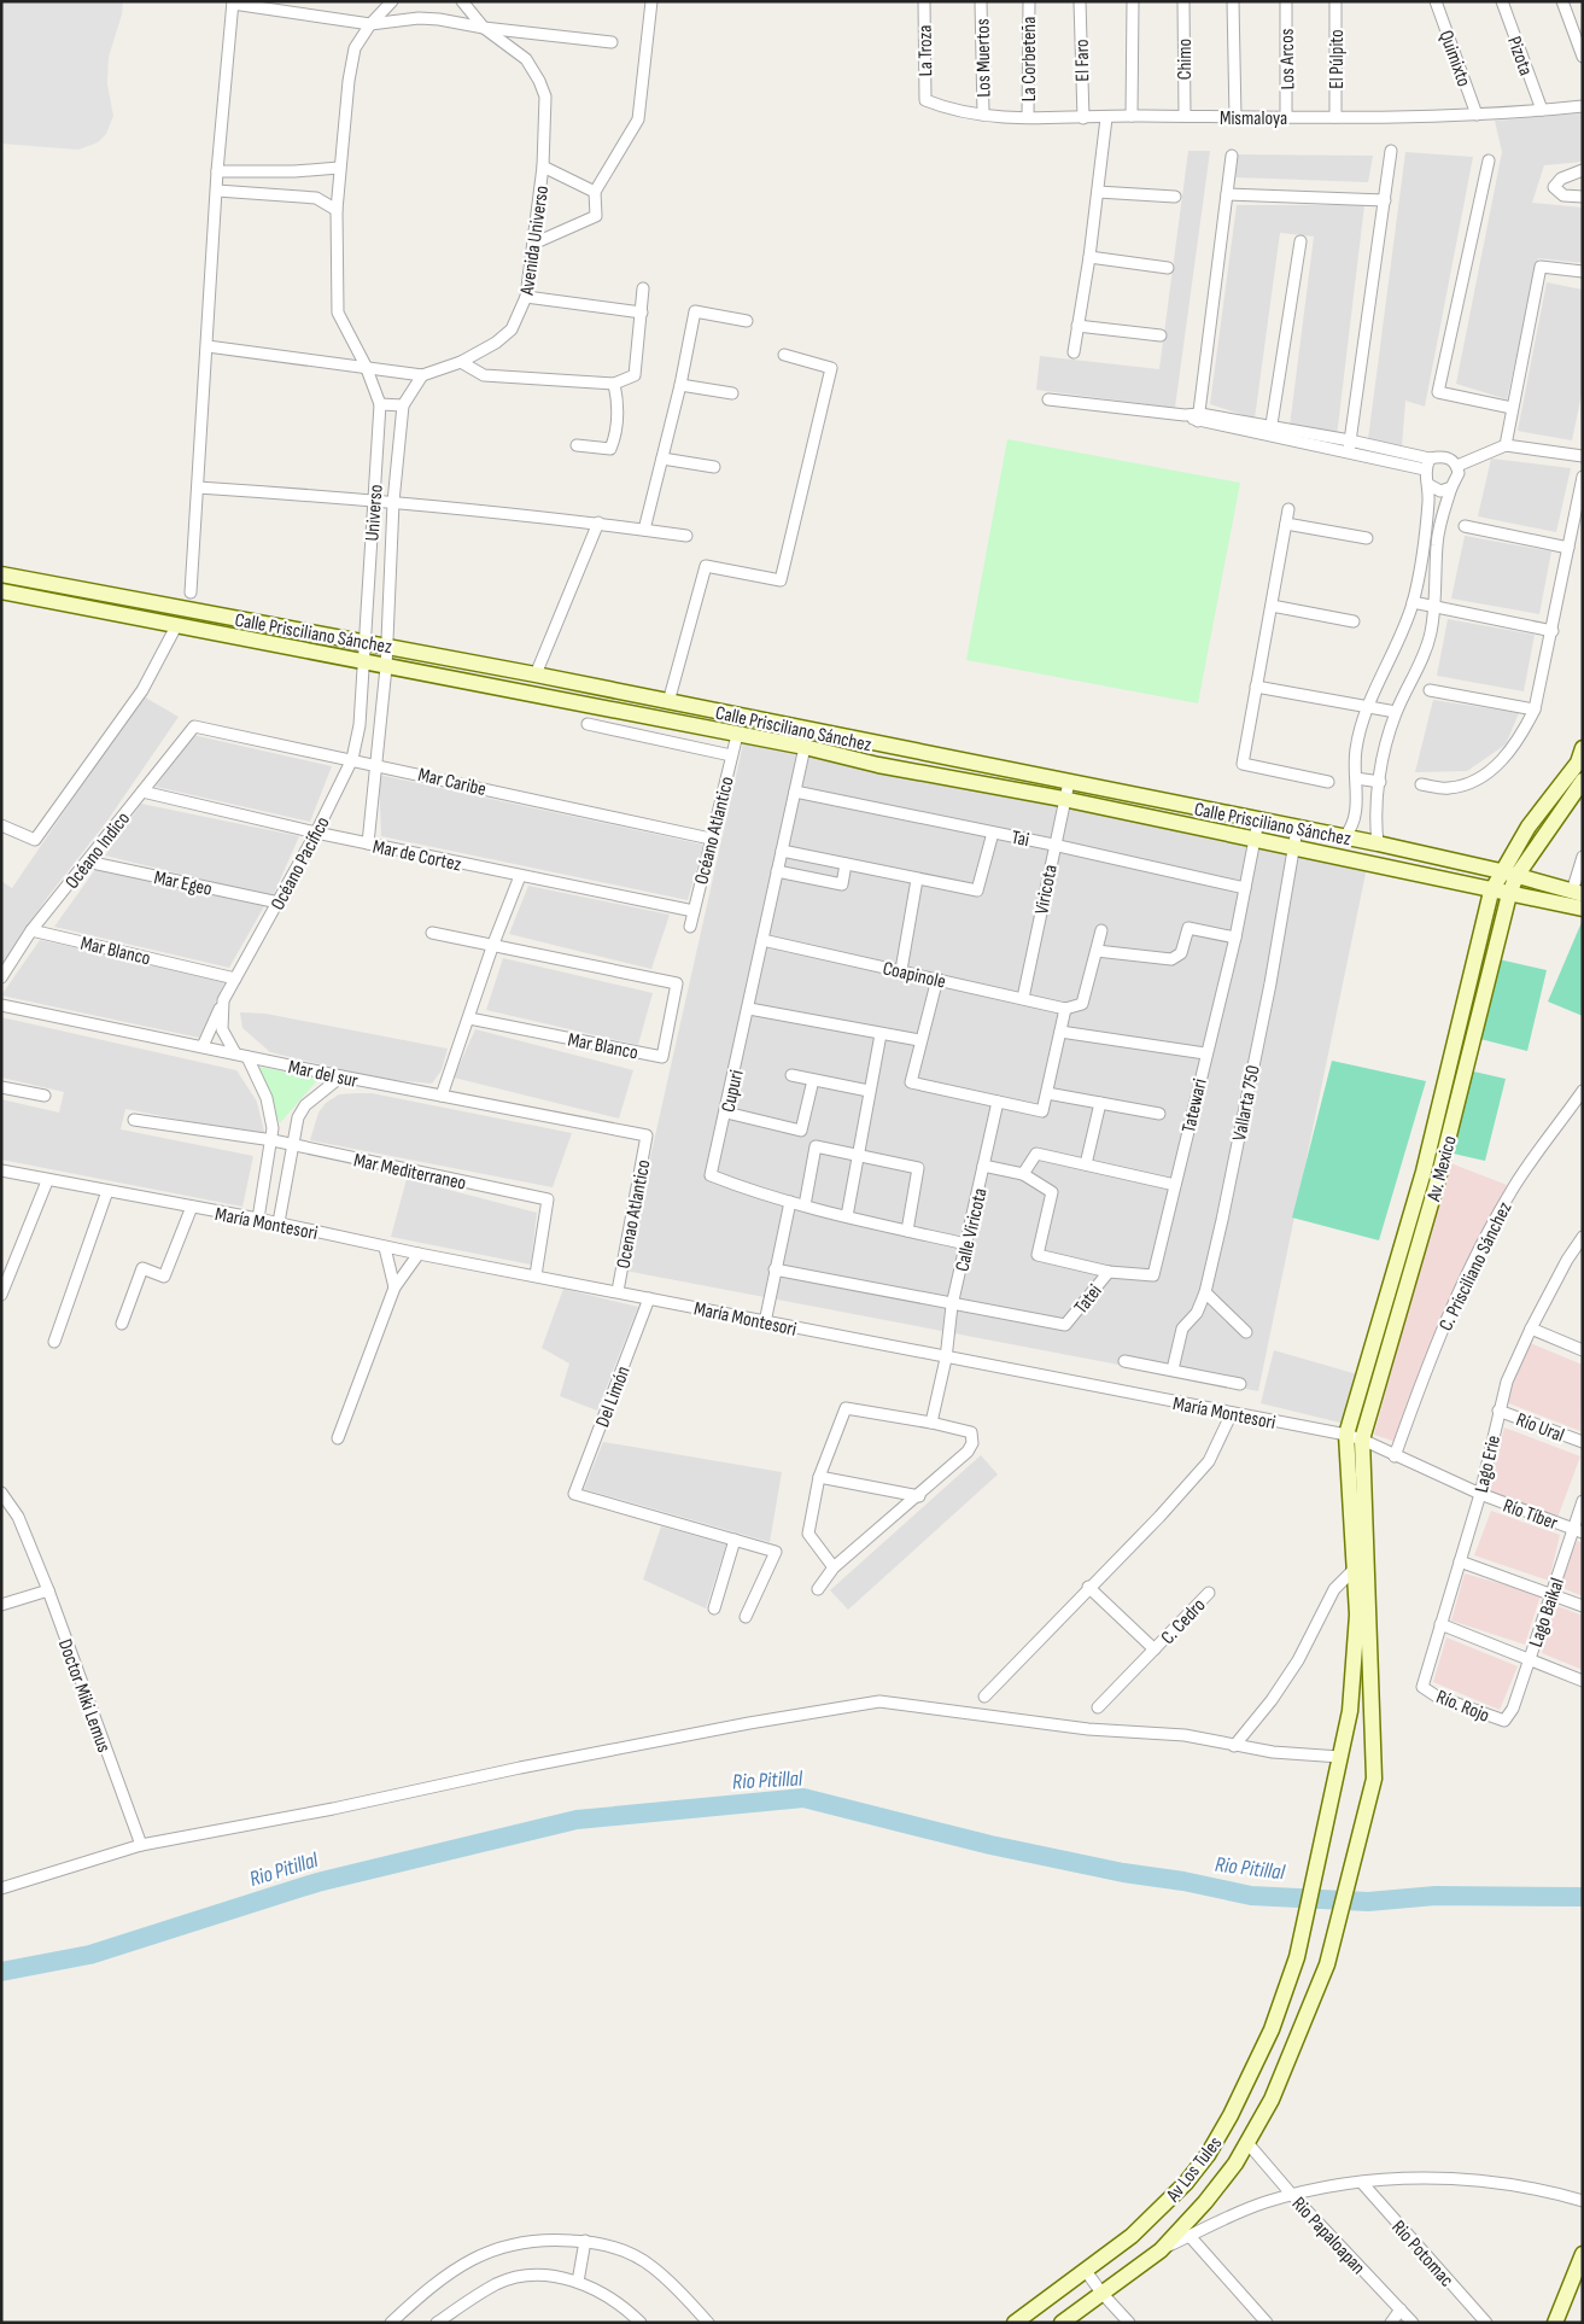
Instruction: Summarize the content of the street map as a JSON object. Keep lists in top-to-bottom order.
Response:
{
  "streets": {
    "main road": ["Calle Prisciliano Sánchez", "Av. Mexico", "Av Los Tules"],
    "street": [
      "La Troza",
      "Pizota",
      "Los Muertos",
      "Quimixto",
      "La Corbeteña",
      "Chimo",
      "Los Arcos",
      "El Púlpito",
      "El Faro",
      "Mismaloya",
      "Avenida Universo",
      "Universo",
      "Mar Caribe",
      "Océano Atlantico",
      "Tai",
      "Océano Indico",
      "Mar de Cortez",
      "Océano Pacífico",
      "Mar Egeo",
      "Viricota",
      "Mar Blanco",
      "Coapinole",
      "Mar del sur",
      "Cupuri",
      "Vallarta 750",
      "Tatewari",
      "Mar Mediterraneo",
      "Ocenao Atlantico",
      "María Montesori",
      "Calle Viricota",
      "C. Prisciliano Sánchez",
      "Tatei",
      "Del Limón",
      "Río Ural",
      "Lago Erie",
      "Río Tíber",
      "Lago Baikal",
      "C. Cedro",
      "Doctor Miki Lemus",
      "Río. Rojo",
      "Rio Papaloapan",
      "Rio Potomac"
    ]
  },
  "crossings": [
    ["La Troza", "Mismaloya"],
    ["Pizota", "Mismaloya"],
    ["Los Muertos", "Mismaloya"],
    ["Quimixto", "Mismaloya"],
    ["La Corbeteña", "Mismaloya"],
    ["Chimo", "Mismaloya"],
    ["Los Arcos", "Mismaloya"],
    ["El Púlpito", "Mismaloya"],
    ["El Faro", "Mismaloya"],
    ["Avenida Universo", "Universo"],
    ["Universo", "Calle Prisciliano Sánchez"],
    ["Universo", "Océano Pacífico"],
    ["Calle Prisciliano Sánchez", "Océano Atlantico"],
    ["Calle Prisciliano Sánchez", "Océano Pacífico"],
    ["Calle Prisciliano Sánchez", "Viricota"],
    ["Calle Prisciliano Sánchez", "Cupuri"],
    ["Calle Prisciliano Sánchez", "Vallarta 750"],
    ["Calle Prisciliano Sánchez", "Tatewari"],
    ["Calle Prisciliano Sánchez", "Av. Mexico"],
    ["Mar Caribe", "Océano Atlantico"],
    ["Mar Caribe", "Océano Indico"],
    ["Mar Caribe", "Océano Pacífico"],
    ["Océano Atlantico", "Mar de Cortez"],
    ["Tai", "Viricota"],
    ["Tai", "Cupuri"],
    ["Tai", "Tatewari"],
    ["Océano Indico", "Mar de Cortez"],
    ["Océano Indico", "Mar Egeo"],
    ["Océano Indico", "Mar Blanco"],
    ["Mar de Cortez", "Océano Pacífico"],
    ["Océano Pacífico", "Mar Egeo"],
    ["Océano Pacífico", "Mar Blanco"],
    ["Océano Pacífico", "Mar del sur"],
    ["Viricota", "Coapinole"],
    ["Coapinole", "Cupuri"],
    ["Mar del sur", "Ocenao Atlantico"],
    ["Cupuri", "Calle Viricota"],
    ["Tatewari", "Tatei"],
    ["Av. Mexico", "María Montesori"],
    ["Av. Mexico", "Av Los Tules"],
    ["Mar Mediterraneo", "María Montesori"],
    ["Ocenao Atlantico", "María Montesori"],
    ["María Montesori", "Calle Viricota"],
    ["María Montesori", "C. Prisciliano Sánchez"],
    ["María Montesori", "Del Limón"],
    ["María Montesori", "Lago Erie"],
    ["María Montesori", "Río Tíber"],
    ["Calle Viricota", "Tatei"],
    ["Río Ural", "Lago Erie"],
    ["Lago Erie", "Río Tíber"],
    ["Lago Erie", "Río. Rojo"],
    ["Río Tíber", "Lago Baikal"],
    ["Lago Baikal", "Río. Rojo"],
    ["Av Los Tules", "Rio Papaloapan"]
  ],
  "water": ["Rio Pitillal"]
}
